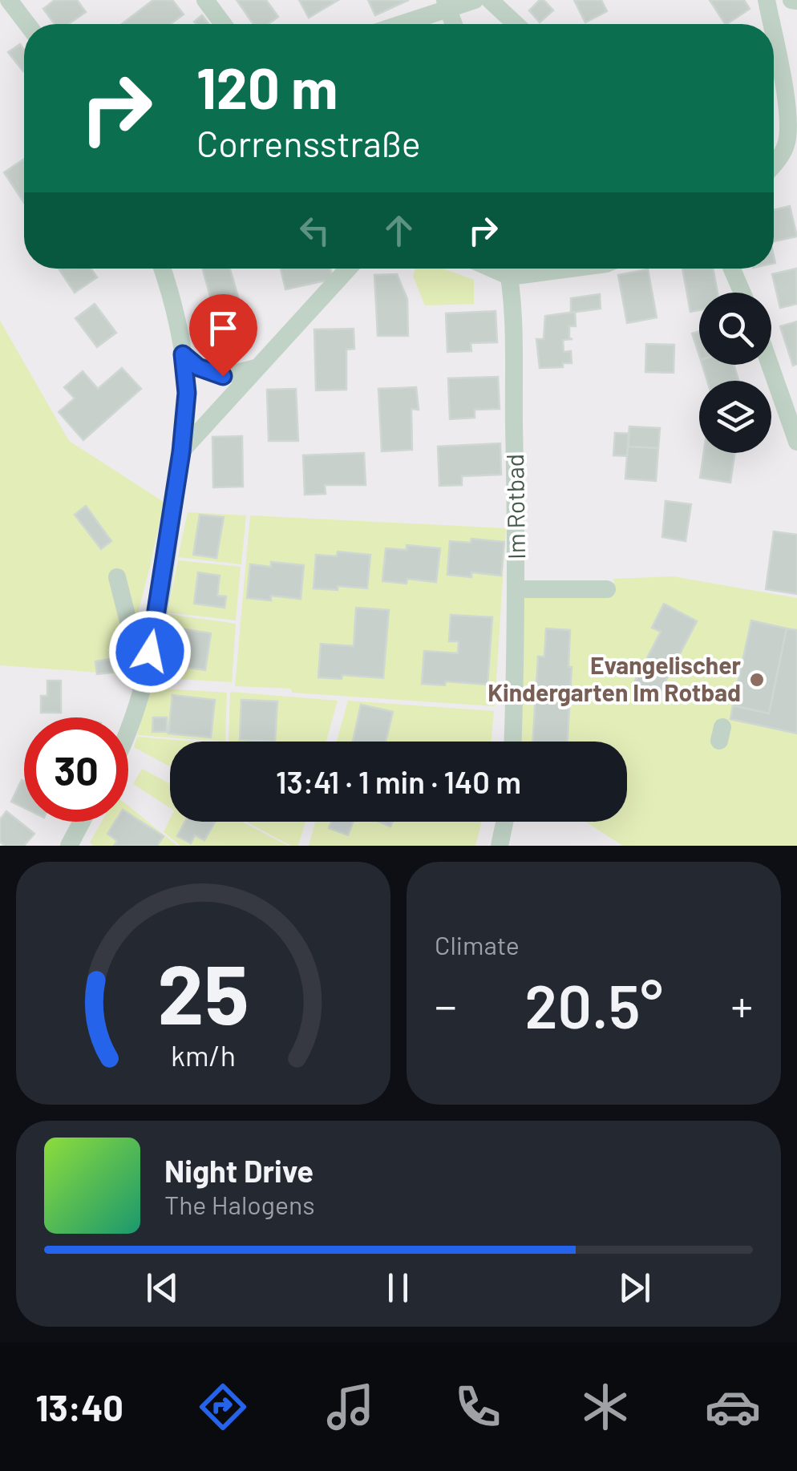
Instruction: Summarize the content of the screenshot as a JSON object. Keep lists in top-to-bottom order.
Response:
{
  "streets": {
    "street": ["Im Rotbad"]
  },
  "places": ["Evangelischer Kindergarten Im Rotbad"],
  "page": {
    "turn": ["120 m", "Corrensstraße"],
    "limit": "30",
    "trip": "13:41 · 1 min · 140 m",
    "tile": "Climate",
    "heat": ["−", "20.5°", "+"],
    "song": ["Night Drive", "The Halogens"],
    "tabs": "13:40",
    "gauge": ["25", "km/h"]
  }
}
